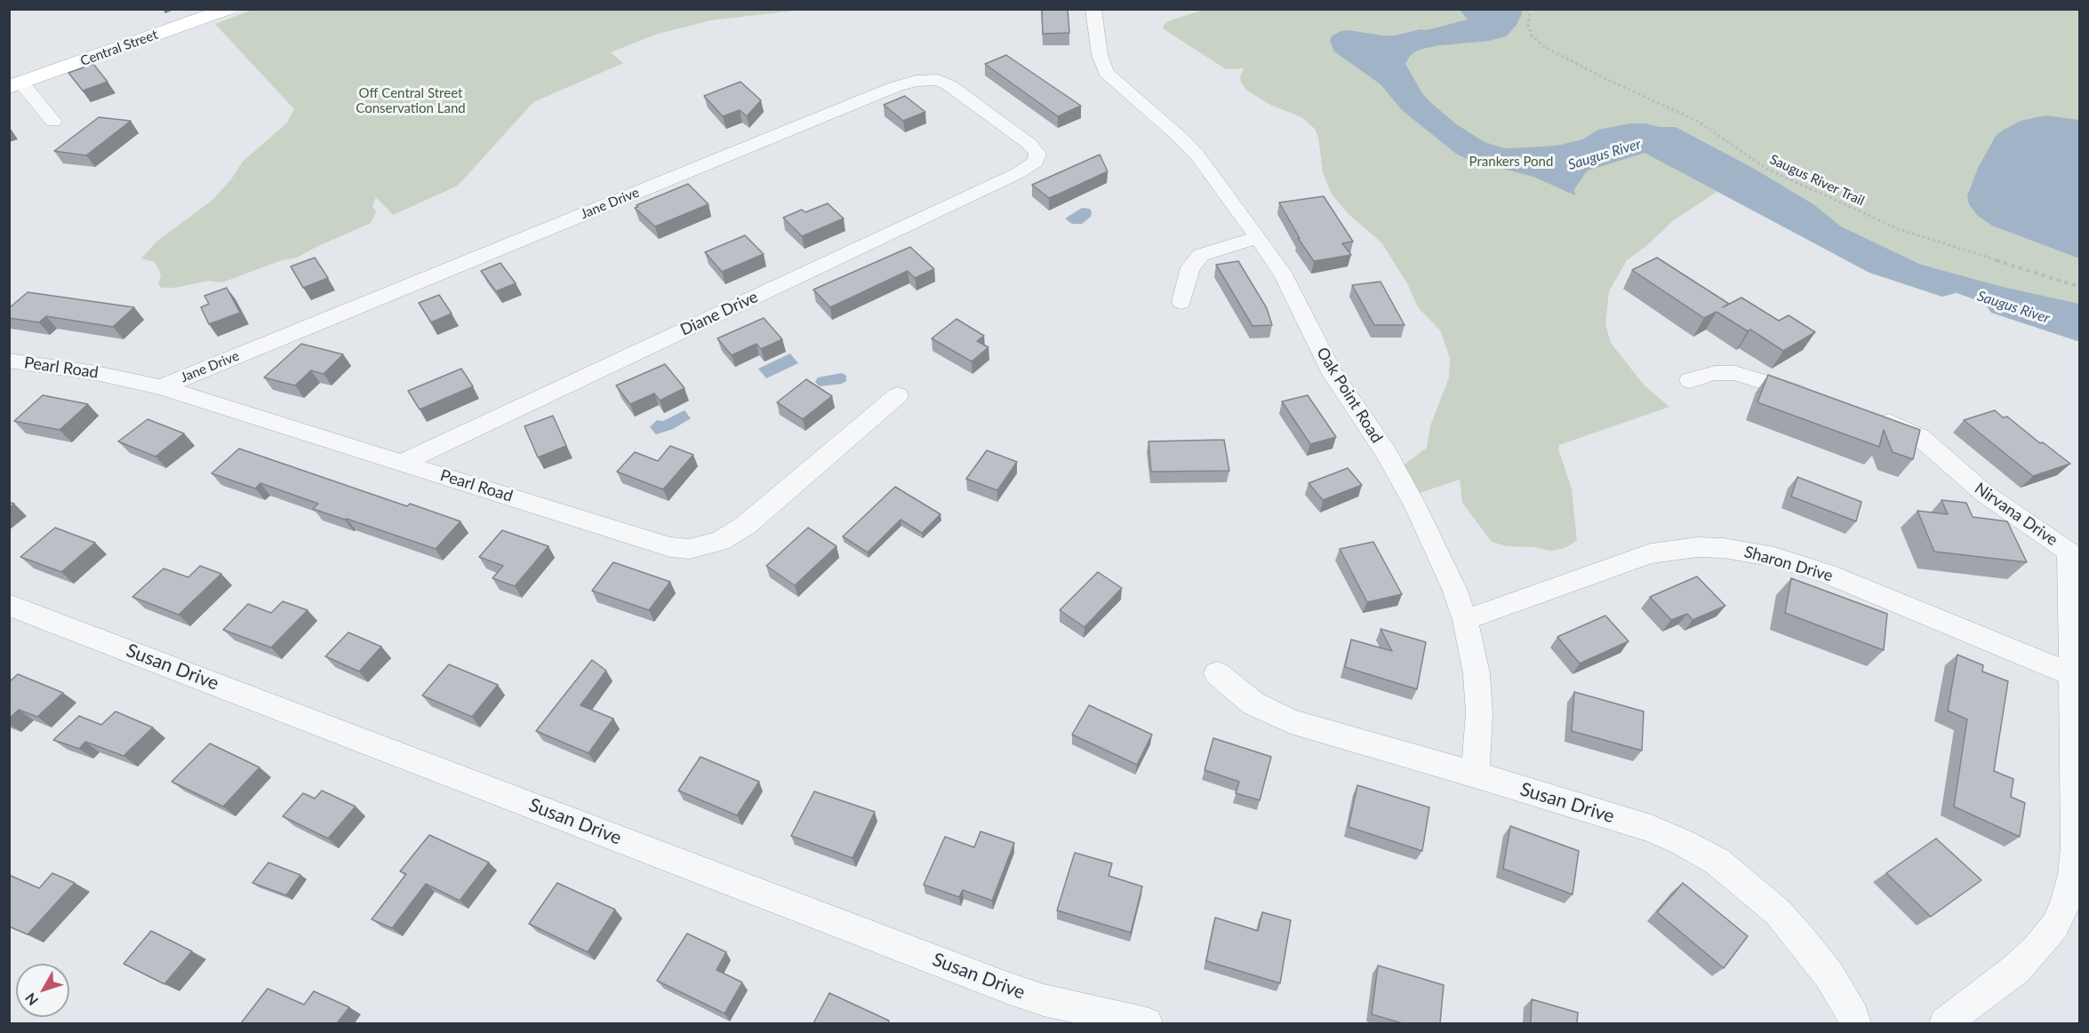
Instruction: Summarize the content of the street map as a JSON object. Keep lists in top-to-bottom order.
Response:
{
  "streets": {
    "street": [
      "Central Street",
      "Jane Drive",
      "Diane Drive",
      "Pearl Road",
      "Oak Point Road",
      "Nirvana Drive",
      "Sharon Drive",
      "Susan Drive"
    ],
    "path": ["Saugus River Trail"]
  },
  "crossings": [
    ["Jane Drive", "Diane Drive"],
    ["Jane Drive", "Pearl Road"],
    ["Diane Drive", "Pearl Road"],
    ["Oak Point Road", "Sharon Drive"],
    ["Oak Point Road", "Susan Drive"],
    ["Nirvana Drive", "Sharon Drive"]
  ],
  "water": ["Saugus River"],
  "parks": ["Off Central Street Conservation Land", "Prankers Pond"],
  "north": "bottom left"
}
